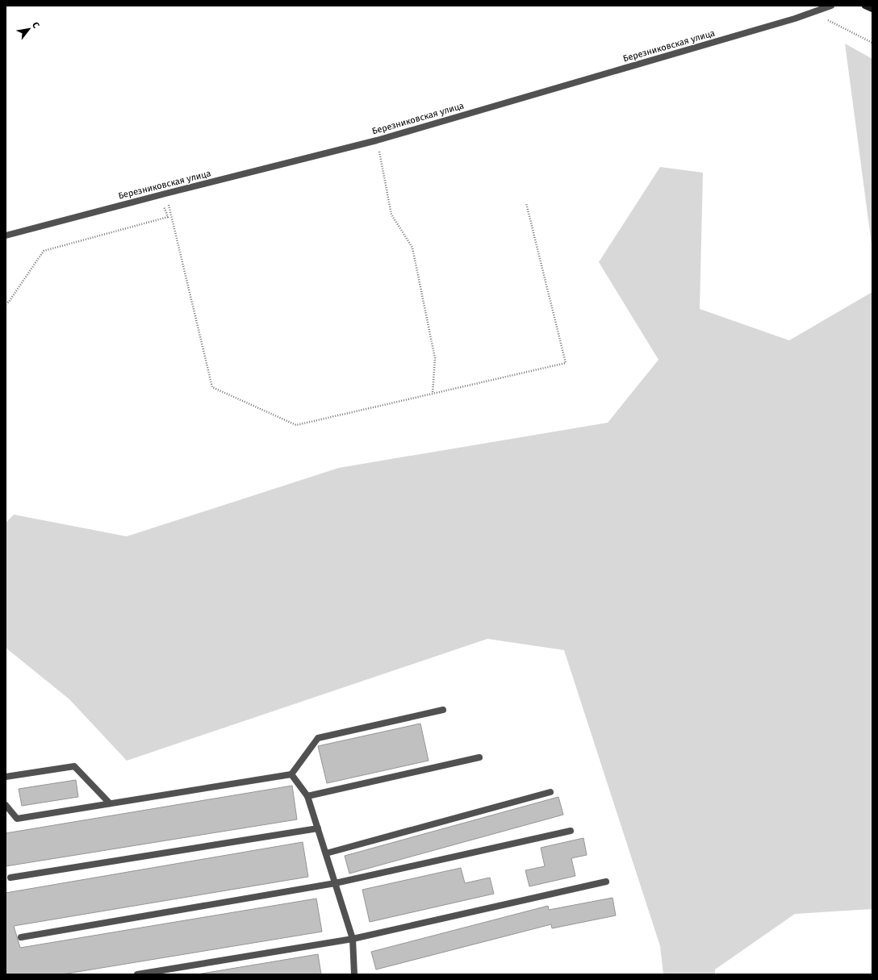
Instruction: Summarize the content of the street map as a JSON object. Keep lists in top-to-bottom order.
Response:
{
  "streets": {
    "street": ["Березниковская улица"]
  },
  "north": "top right"
}
